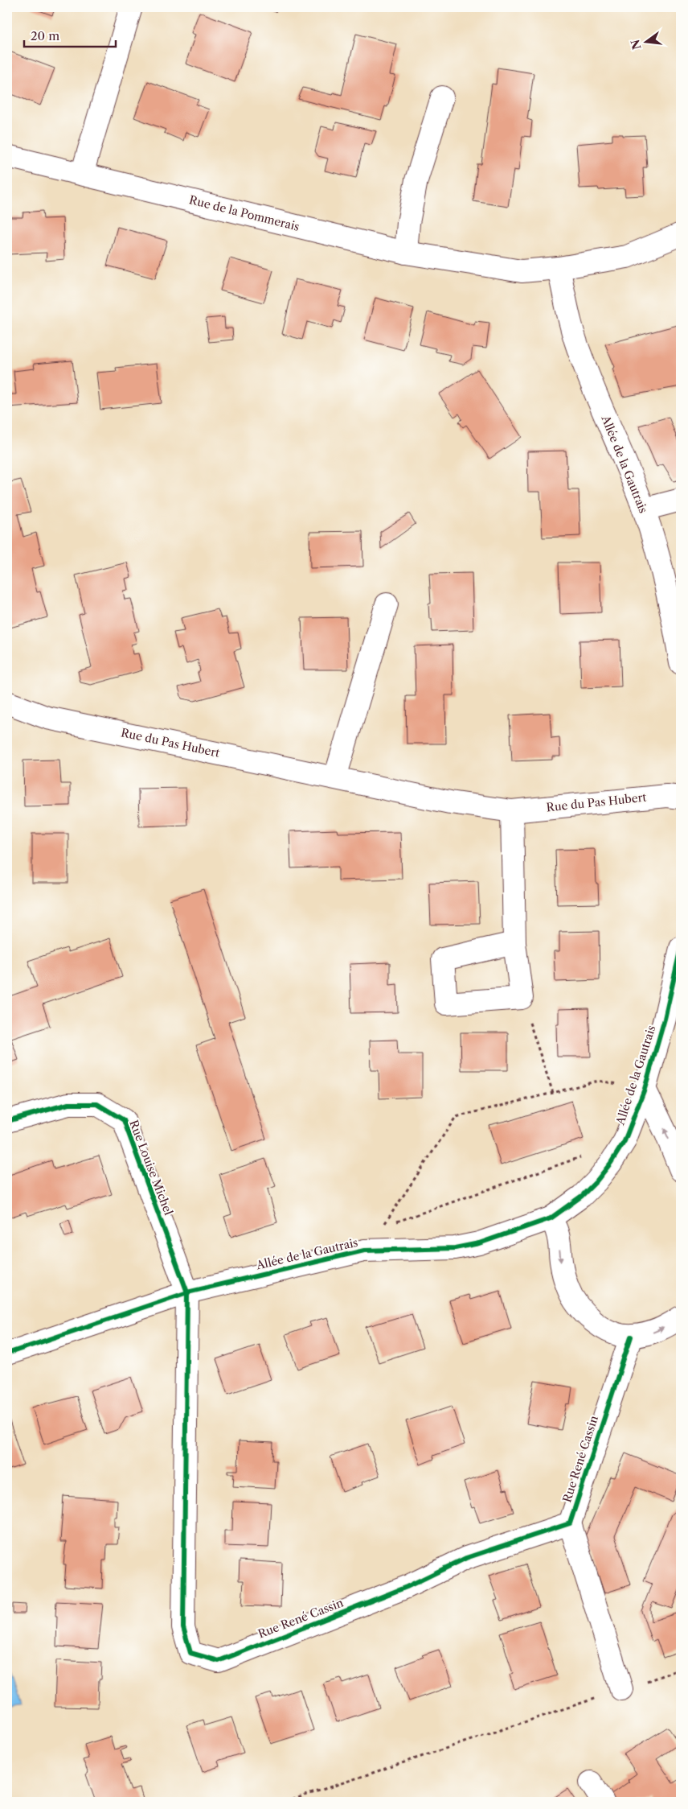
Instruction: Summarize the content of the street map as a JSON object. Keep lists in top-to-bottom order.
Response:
{
  "streets": {
    "street": [
      "Rue de la Pommerais",
      "Allée de la Gautrais",
      "Rue du Pas Hubert",
      "Rue Louise Michel",
      "Rue René Cassin"
    ]
  },
  "crossings": [
    ["Rue de la Pommerais", "Allée de la Gautrais"],
    ["Allée de la Gautrais", "Rue Louise Michel"],
    ["Allée de la Gautrais", "Rue René Cassin"],
    ["Rue Louise Michel", "Rue René Cassin"]
  ],
  "scale_bar": "20 m",
  "north": "left"
}
